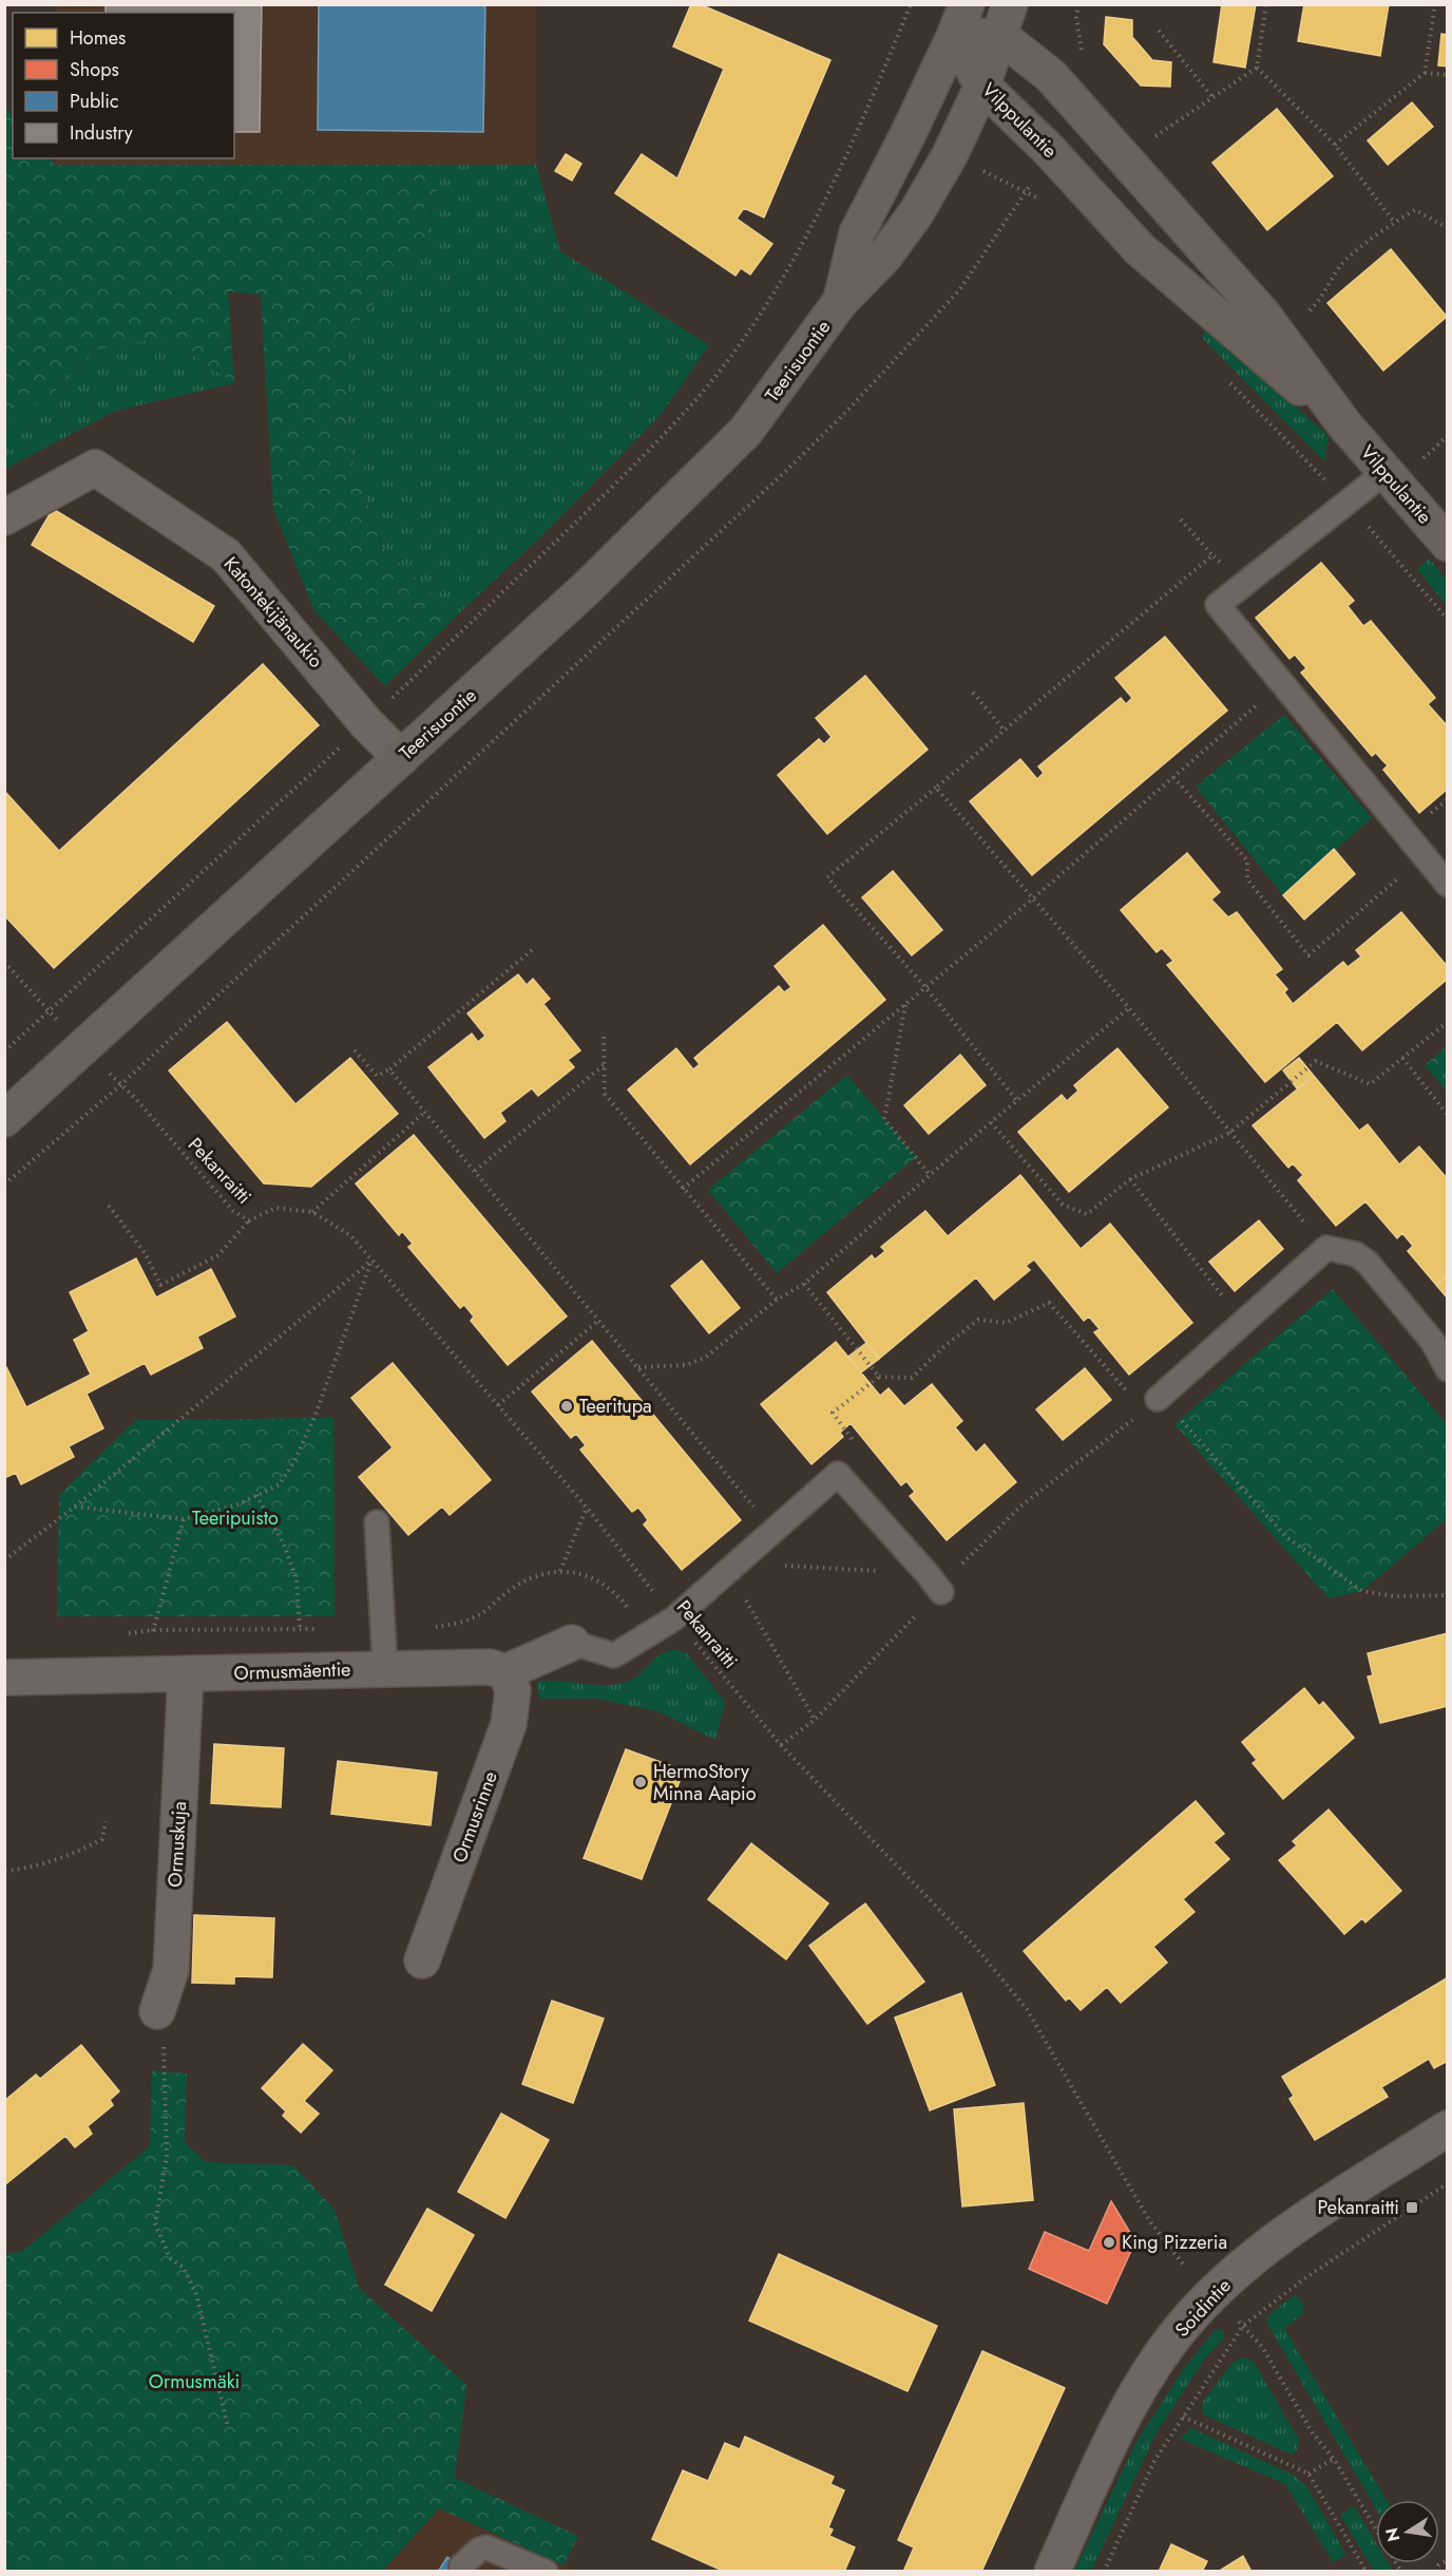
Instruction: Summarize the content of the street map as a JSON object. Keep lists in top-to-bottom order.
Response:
{
  "streets": {
    "main road": ["Vilppulantie", "Teerisuontie"],
    "street": [
      "Katontekijänaukio",
      "Ormusmäentie",
      "Ormusrinne",
      "Ormuskuja",
      "Soidintie"
    ],
    "path": ["Pekanraitti"]
  },
  "crossings": [
    ["Vilppulantie", "Teerisuontie"],
    ["Teerisuontie", "Katontekijänaukio"],
    ["Pekanraitti", "Soidintie"],
    ["Ormusmäentie", "Ormusrinne"],
    ["Ormusmäentie", "Ormuskuja"]
  ],
  "parks": ["Teeripuisto", "Ormusmäki"],
  "places": {
    "other": ["Teeritupa", "HermoStory Minna Aapio", "King Pizzeria"],
    "transit": ["Pekanraitti"]
  },
  "legend": [
    "Homes",
    "Shops",
    "Public",
    "Industry"
  ],
  "north": "left"
}
